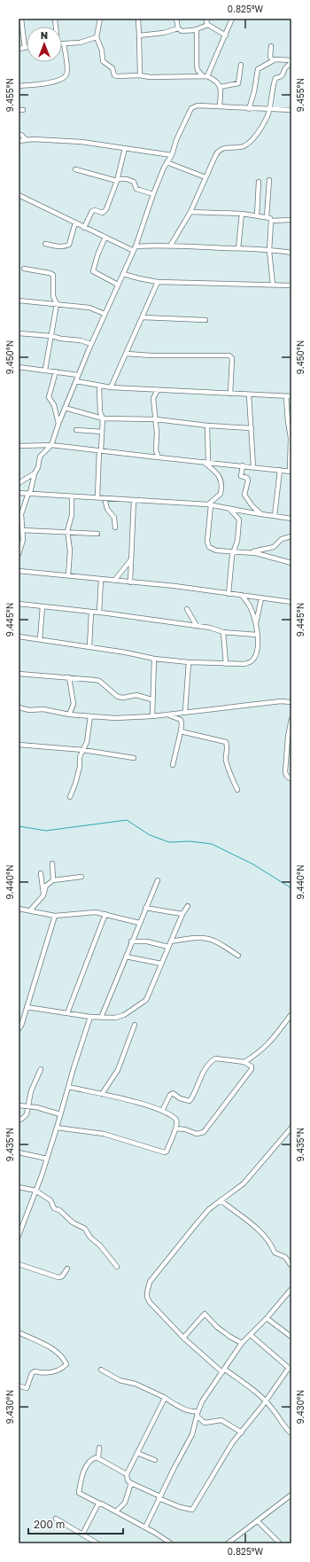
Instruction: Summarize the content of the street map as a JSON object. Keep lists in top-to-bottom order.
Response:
{
  "scale_bar": "200 m",
  "north": "top",
  "coordinates": [
    "0.825°W",
    "9.455°N",
    "9.450°N",
    "9.445°N",
    "9.440°N",
    "9.435°N",
    "9.430°N"
  ]
}
